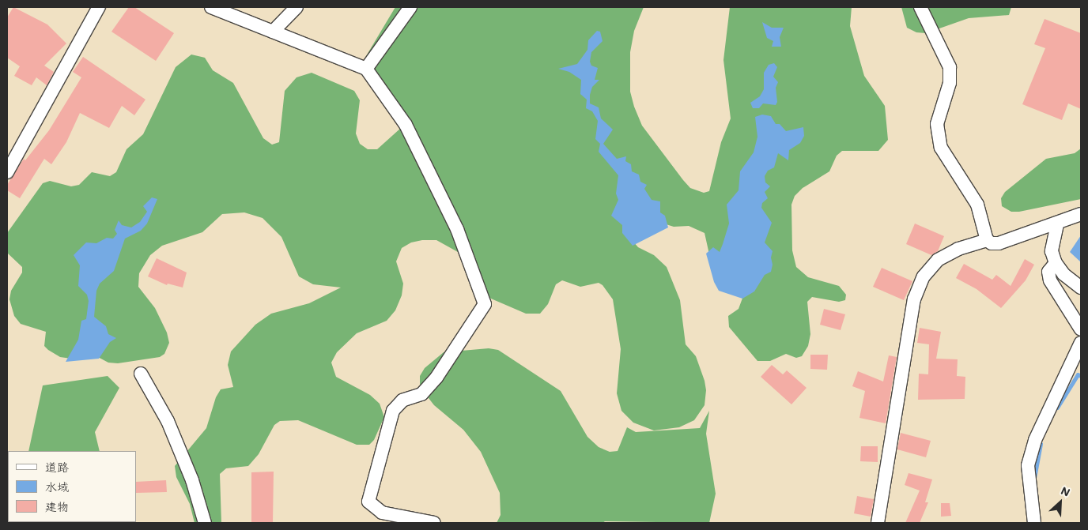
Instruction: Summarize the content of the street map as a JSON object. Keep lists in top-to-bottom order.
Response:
{
  "legend": ["道路", "水域", "建物"],
  "north": "top right"
}
